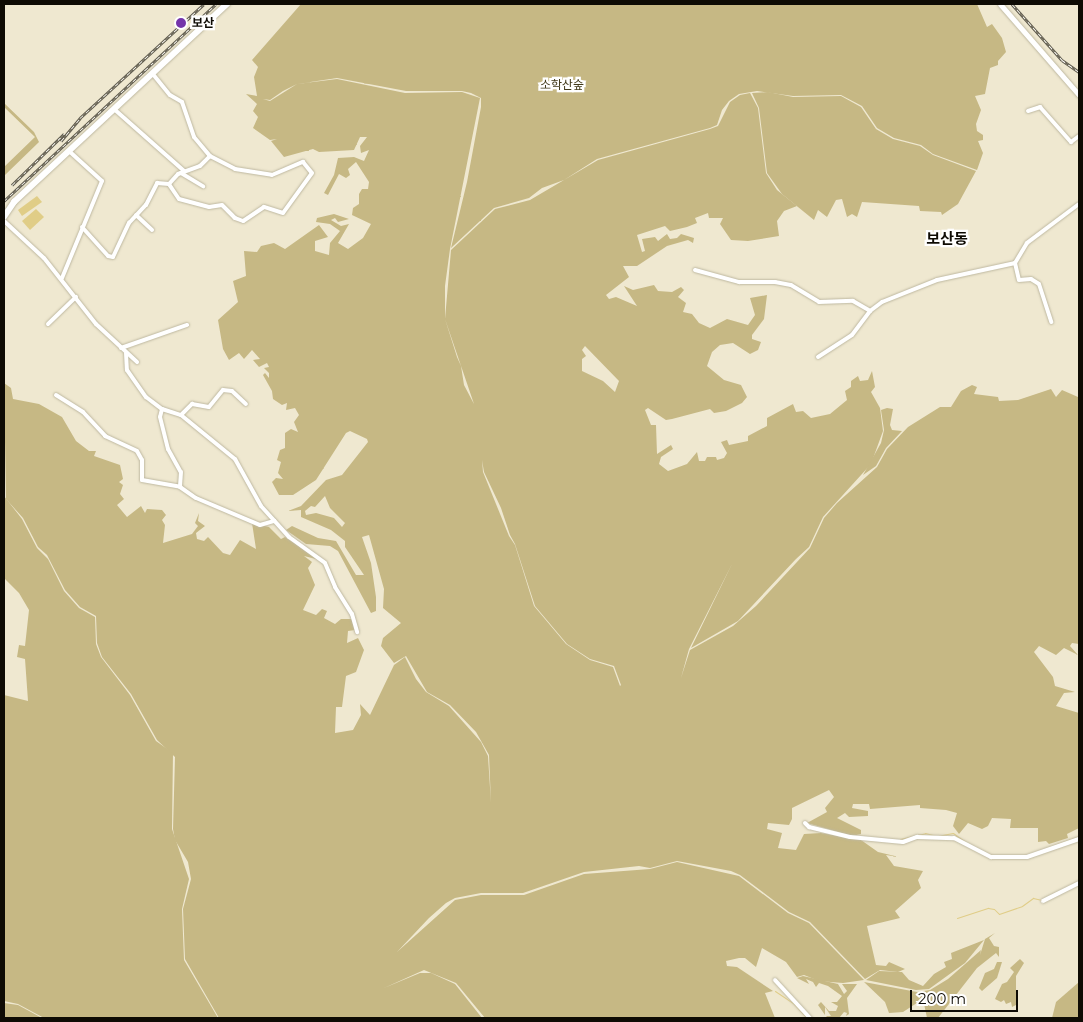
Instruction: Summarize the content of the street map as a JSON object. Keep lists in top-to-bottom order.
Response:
{
  "districts": ["보산동"],
  "parks": ["소학산숲"],
  "places": ["보산"],
  "scale_bar": "200 m"
}
